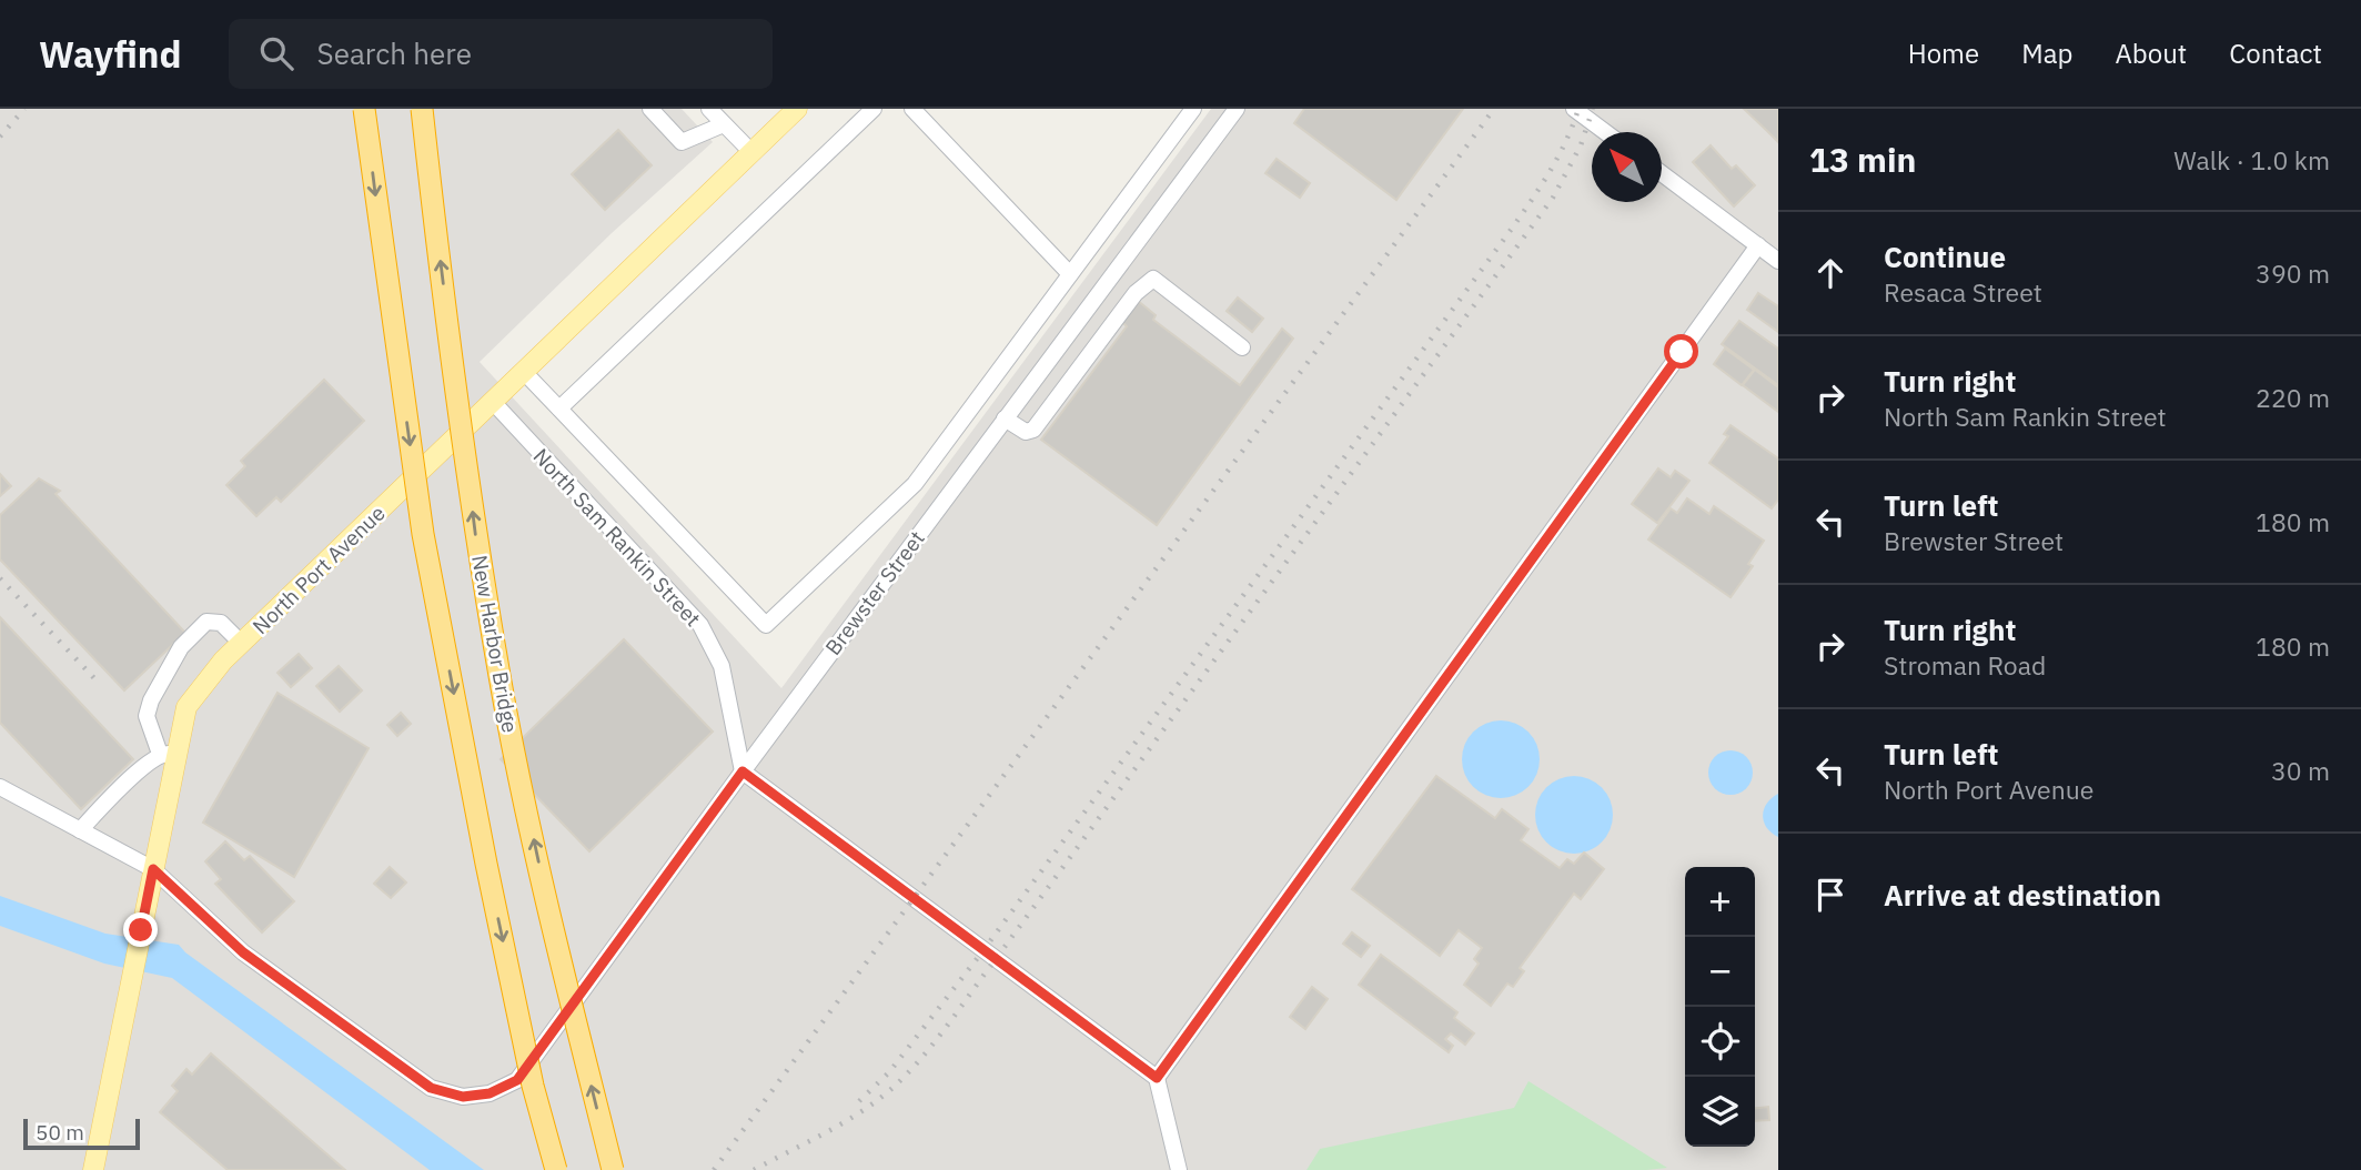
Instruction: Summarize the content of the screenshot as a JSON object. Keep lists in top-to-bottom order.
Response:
{
  "streets": {
    "highway": ["New Harbor Bridge"],
    "main road": ["North Port Avenue"],
    "street": ["North Sam Rankin Street", "Brewster Street"]
  },
  "crossings": [
    ["North Sam Rankin Street", "North Port Avenue"],
    ["North Sam Rankin Street", "Brewster Street"],
    ["North Port Avenue", "Brewster Street"]
  ],
  "scale_bar": "50 m",
  "north": "top left",
  "page": {
    "header": "Wayfind",
    "search": "Search here",
    "nav": [
      "Home",
      "Map",
      "About",
      "Contact"
    ],
    "heading": ["13 min", "Walk · 1.0 km"],
    "list": [
      ["Continue", "Resaca Street", "390 m"],
      ["Turn right", "North Sam Rankin Street", "220 m"],
      ["Turn left", "Brewster Street", "180 m"],
      ["Turn right", "Stroman Road", "180 m"],
      ["Turn left", "North Port Avenue", "30 m"],
      "Arrive at destination"
    ],
    "map_buttons": ["+", "−"],
    "scale": "50 m"
  }
}
